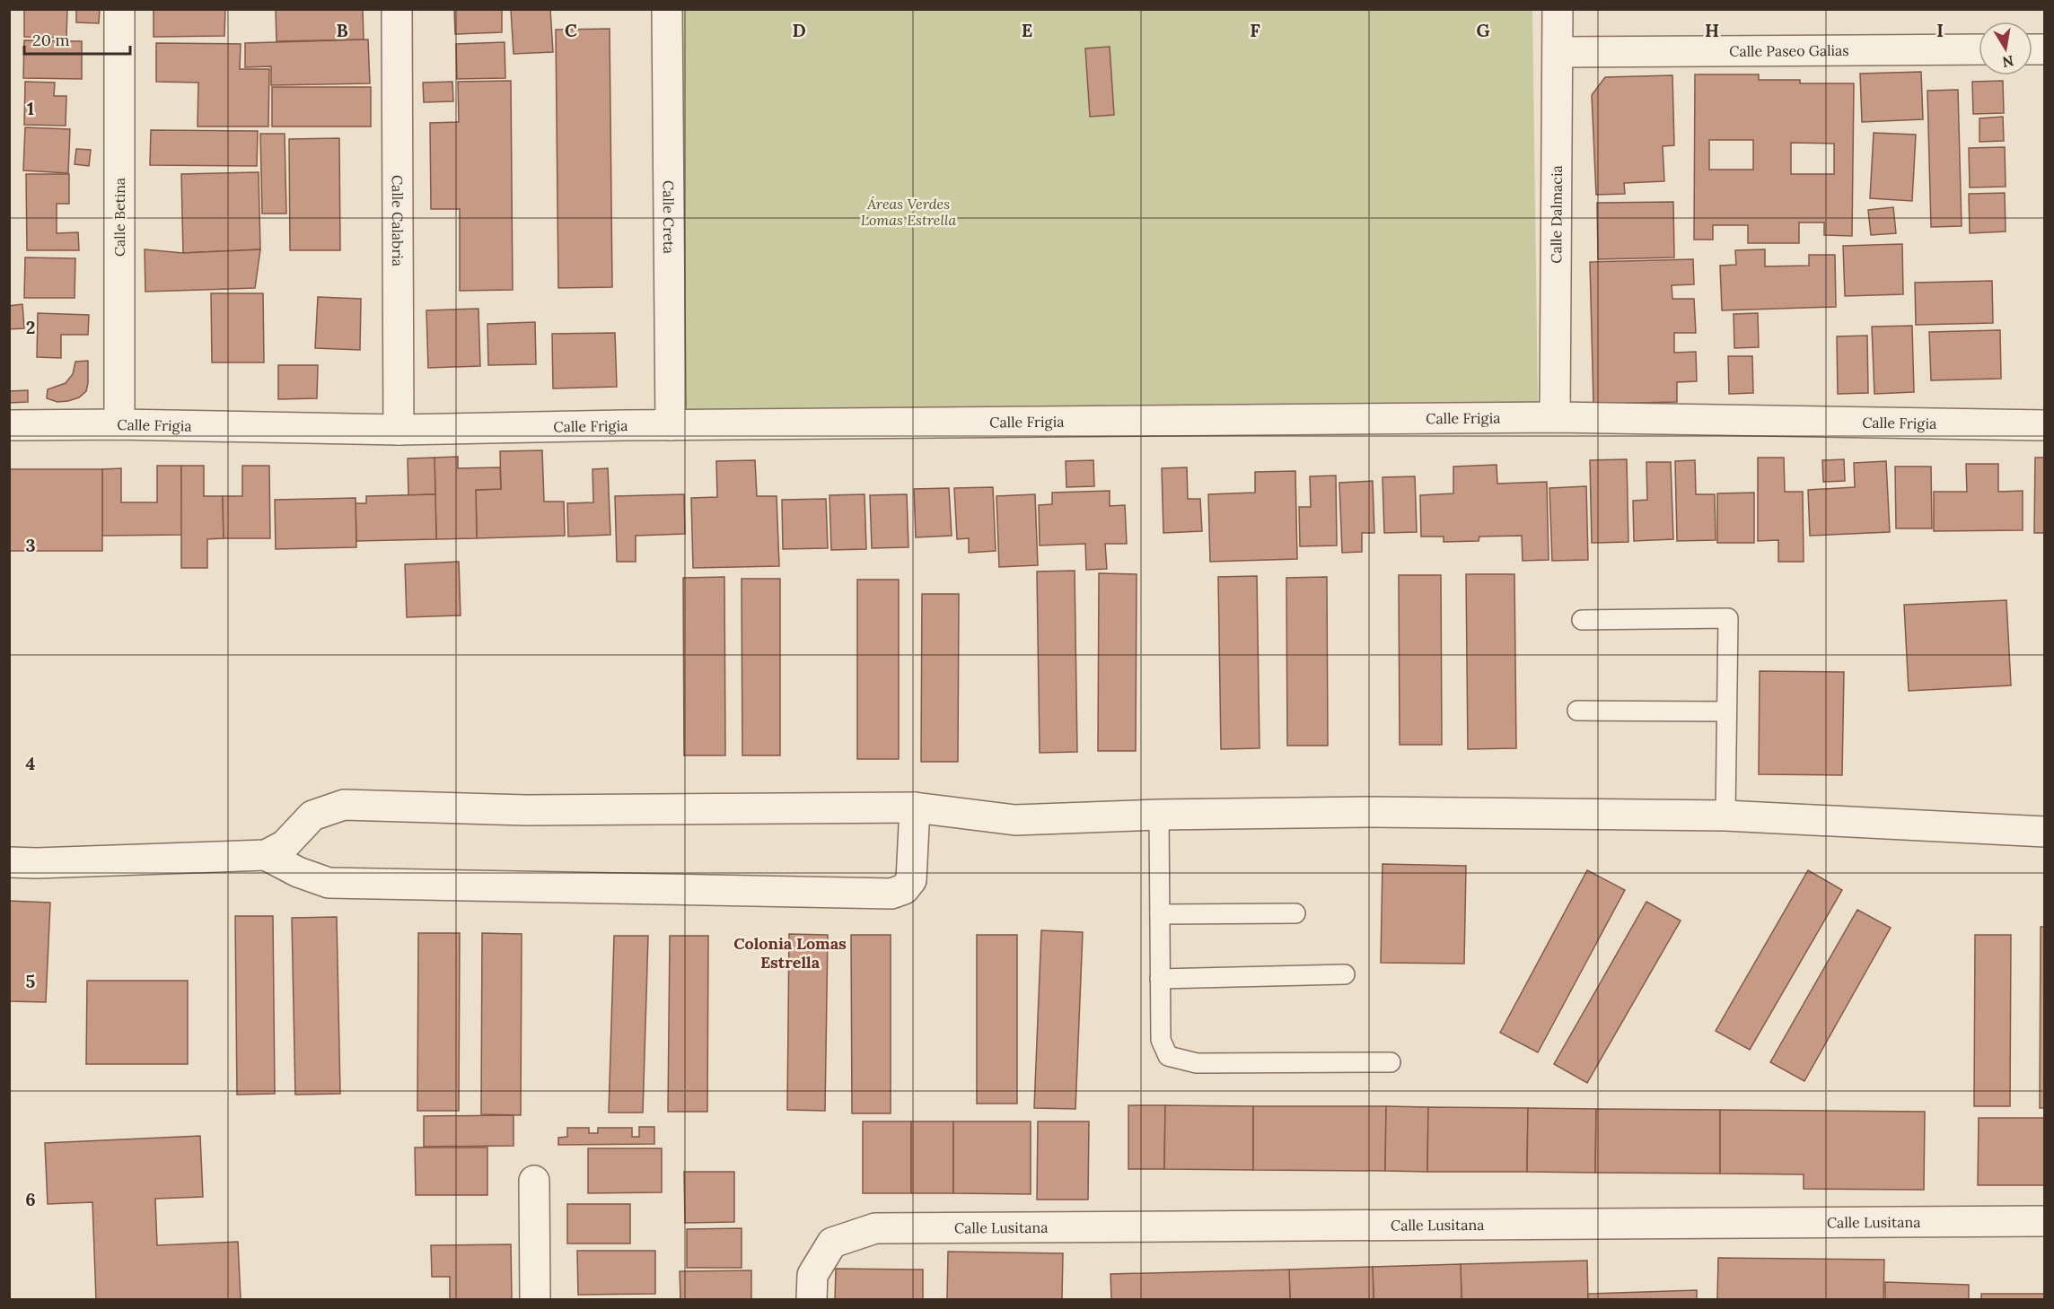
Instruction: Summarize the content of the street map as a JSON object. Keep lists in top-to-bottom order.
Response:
{
  "streets": {
    "street": [
      "Calle Paseo Galias",
      "Calle Dalmacia",
      "Calle Betina",
      "Calle Creta",
      "Calle Calabria",
      "Calle Frigia",
      "Calle Lusitana"
    ]
  },
  "crossings": [
    ["Calle Paseo Galias", "Calle Dalmacia"],
    ["Calle Dalmacia", "Calle Frigia"],
    ["Calle Betina", "Calle Frigia"],
    ["Calle Creta", "Calle Frigia"],
    ["Calle Calabria", "Calle Frigia"]
  ],
  "districts": ["Colonia Lomas Estrella"],
  "parks": ["Áreas Verdes Lomas Estrella"],
  "scale_bar": "20 m",
  "north": "bottom",
  "grid": {
    "columns": [
      "B",
      "C",
      "D",
      "E",
      "F",
      "G",
      "H",
      "I"
    ],
    "rows": [
      "1",
      "2",
      "3",
      "4",
      "5",
      "6"
    ]
  }
}
